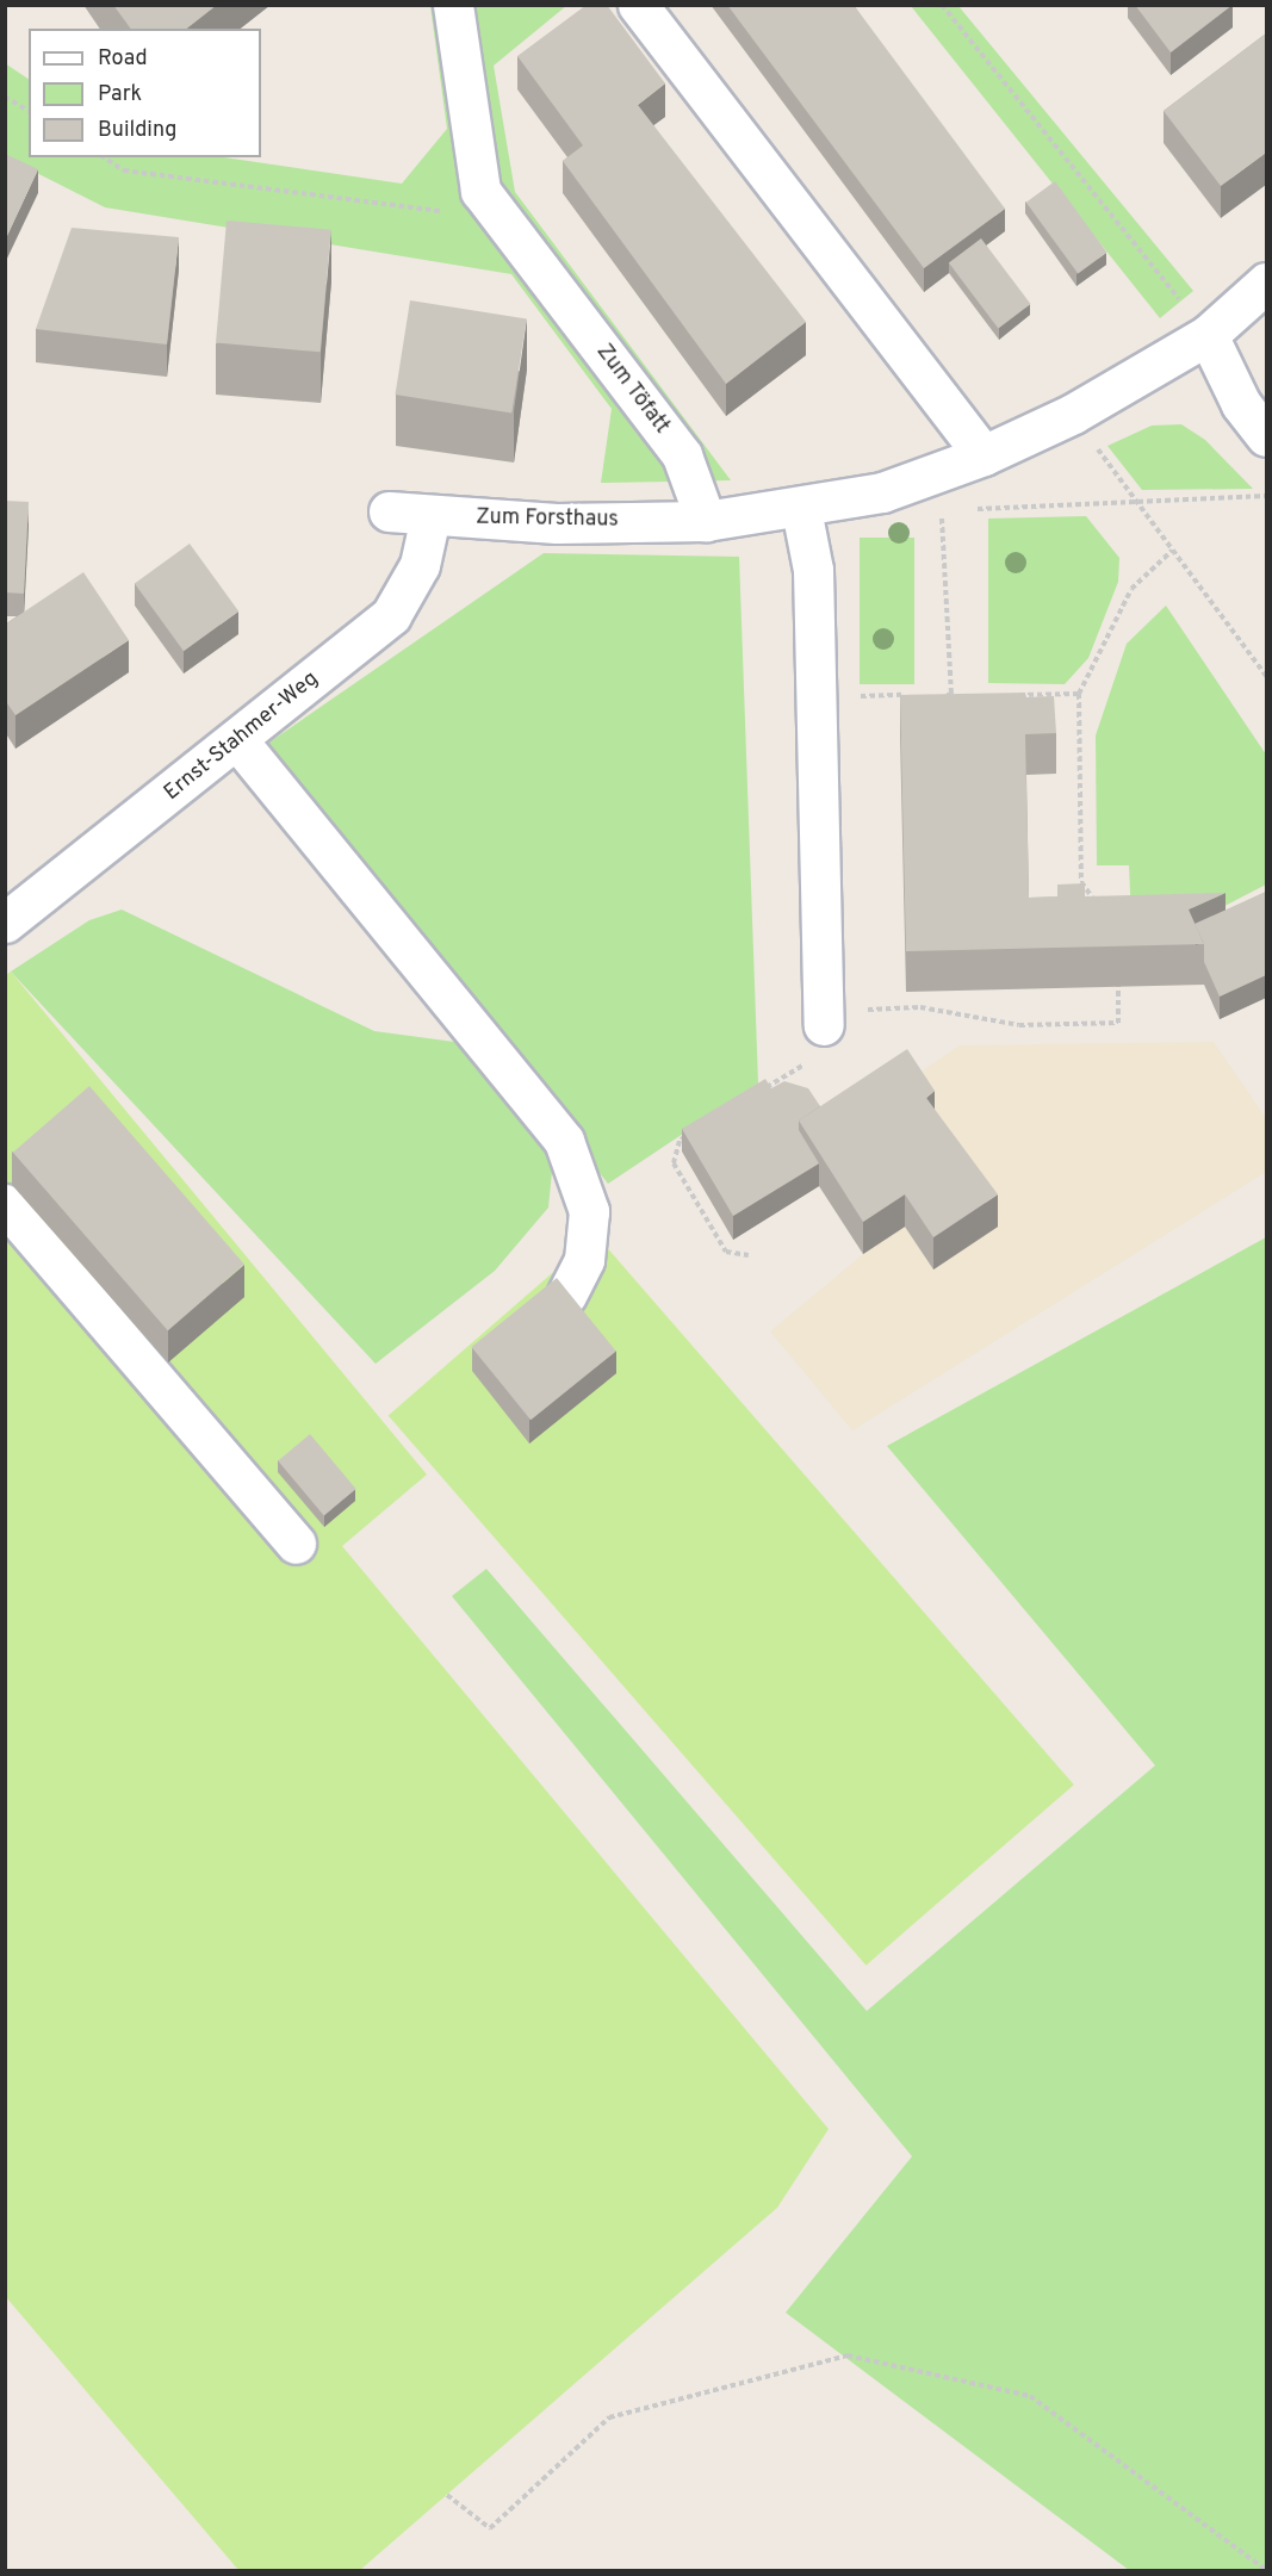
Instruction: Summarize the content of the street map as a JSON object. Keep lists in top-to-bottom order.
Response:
{
  "streets": {
    "street": ["Zum Töfatt", "Zum Forsthaus", "Ernst-Stahmer-Weg"]
  },
  "crossings": [
    ["Zum Töfatt", "Zum Forsthaus"],
    ["Zum Forsthaus", "Ernst-Stahmer-Weg"]
  ],
  "legend": ["Road", "Park", "Building"]
}
